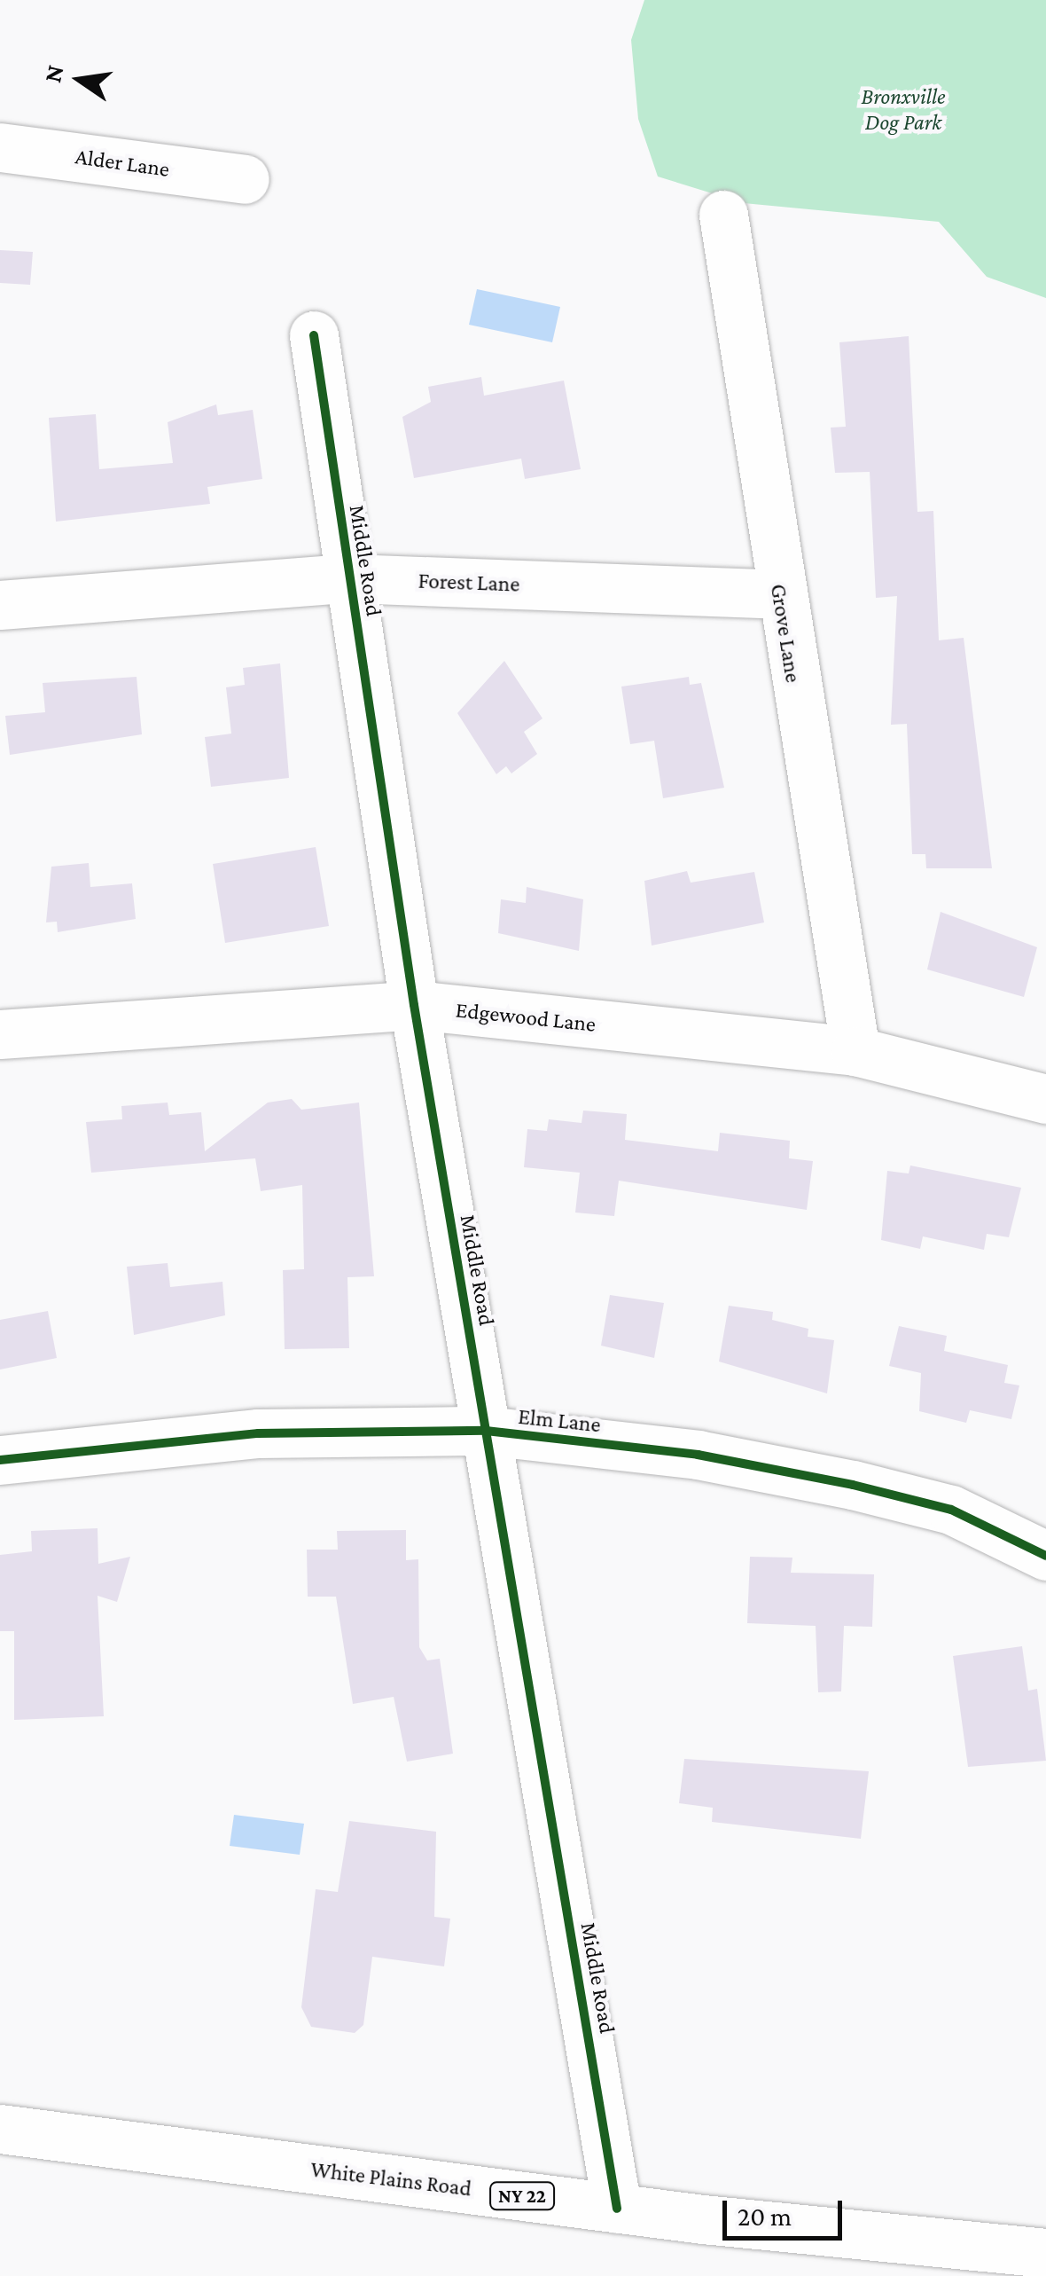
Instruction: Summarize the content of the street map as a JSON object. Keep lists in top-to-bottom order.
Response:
{
  "streets": {
    "street": [
      "Alder Lane",
      "Middle Road",
      "Forest Lane",
      "Grove Lane",
      "Edgewood Lane",
      "Elm Lane",
      "White Plains Road",
      "NY 22"
    ]
  },
  "crossings": [
    ["Middle Road", "Forest Lane"],
    ["Middle Road", "Edgewood Lane"],
    ["Middle Road", "Elm Lane"],
    ["Middle Road", "White Plains Road"],
    ["Forest Lane", "Grove Lane"],
    ["Grove Lane", "Edgewood Lane"]
  ],
  "parks": ["Bronxville Dog Park"],
  "scale_bar": "20 m",
  "north": "left"
}
